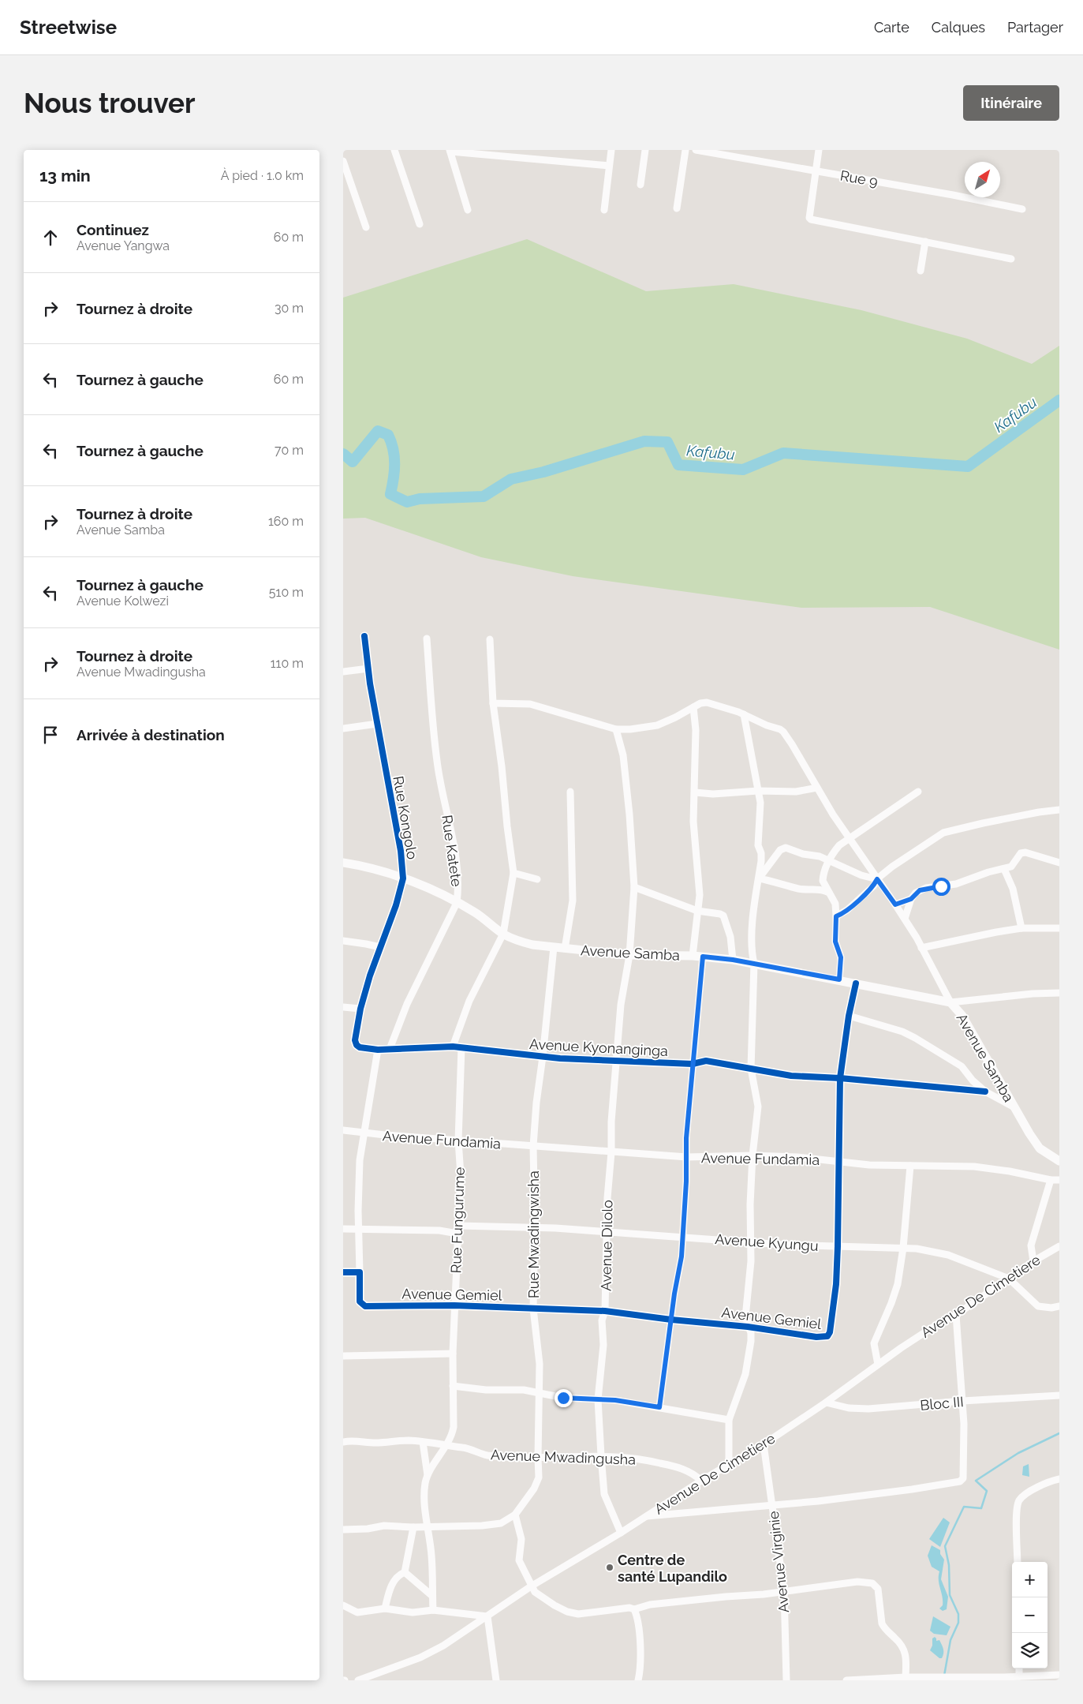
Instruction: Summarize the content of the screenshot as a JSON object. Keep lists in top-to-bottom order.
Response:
{
  "streets": {
    "street": [
      "Rue 9",
      "Rue Kongolo",
      "Rue Katete",
      "Avenue Samba",
      "Avenue Kyonanginga",
      "Avenue Fundamia",
      "Rue Fungurume",
      "Rue Mwadingwisha",
      "Avenue Kyungu",
      "Avenue Dilolo",
      "Avenue Gemiel",
      "Avenue De Cimetiere",
      "Bloc III",
      "Avenue Mwadingusha",
      "Avenue Virginie"
    ]
  },
  "crossings": [
    ["Rue Kongolo", "Avenue Samba"],
    ["Rue Kongolo", "Avenue Kyonanginga"],
    ["Rue Katete", "Avenue Samba"],
    ["Rue Katete", "Avenue Kyonanginga"],
    ["Avenue Samba", "Rue Mwadingwisha"],
    ["Avenue Samba", "Avenue Dilolo"],
    ["Avenue Samba", "Avenue Gemiel"],
    ["Avenue Kyonanginga", "Rue Fungurume"],
    ["Avenue Kyonanginga", "Rue Mwadingwisha"],
    ["Avenue Kyonanginga", "Avenue Dilolo"],
    ["Avenue Kyonanginga", "Avenue Gemiel"],
    ["Avenue Fundamia", "Rue Fungurume"],
    ["Avenue Fundamia", "Rue Mwadingwisha"],
    ["Avenue Fundamia", "Avenue Dilolo"],
    ["Avenue Fundamia", "Avenue Gemiel"],
    ["Rue Fungurume", "Avenue Kyungu"],
    ["Rue Fungurume", "Avenue Gemiel"],
    ["Rue Fungurume", "Avenue Mwadingusha"],
    ["Rue Mwadingwisha", "Avenue Kyungu"],
    ["Rue Mwadingwisha", "Avenue Gemiel"],
    ["Rue Mwadingwisha", "Avenue Mwadingusha"],
    ["Avenue Kyungu", "Avenue Dilolo"],
    ["Avenue Kyungu", "Avenue Gemiel"],
    ["Avenue Kyungu", "Avenue De Cimetiere"],
    ["Avenue Dilolo", "Avenue Gemiel"],
    ["Avenue Dilolo", "Avenue De Cimetiere"],
    ["Avenue Dilolo", "Avenue Mwadingusha"],
    ["Avenue De Cimetiere", "Bloc III"],
    ["Avenue De Cimetiere", "Avenue Mwadingusha"],
    ["Avenue De Cimetiere", "Avenue Virginie"]
  ],
  "water": ["Kafubu"],
  "places": ["Centre de santé Lupandilo"],
  "north": "top right",
  "page": {
    "header": "Streetwise",
    "nav": ["Carte", "Calques", "Partager"],
    "buttons": "Itinéraire",
    "title": "Nous trouver",
    "heading": ["13 min", "À pied · 1.0 km"],
    "list": [
      ["Continuez", "Avenue Yangwa", "60 m"],
      ["Tournez à droite", "30 m"],
      ["Tournez à gauche", "60 m"],
      ["Tournez à gauche", "70 m"],
      ["Tournez à droite", "Avenue Samba", "160 m"],
      ["Tournez à gauche", "Avenue Kolwezi", "510 m"],
      ["Tournez à droite", "Avenue Mwadingusha", "110 m"],
      "Arrivée à destination"
    ],
    "map_buttons": ["+", "−"]
  }
}
